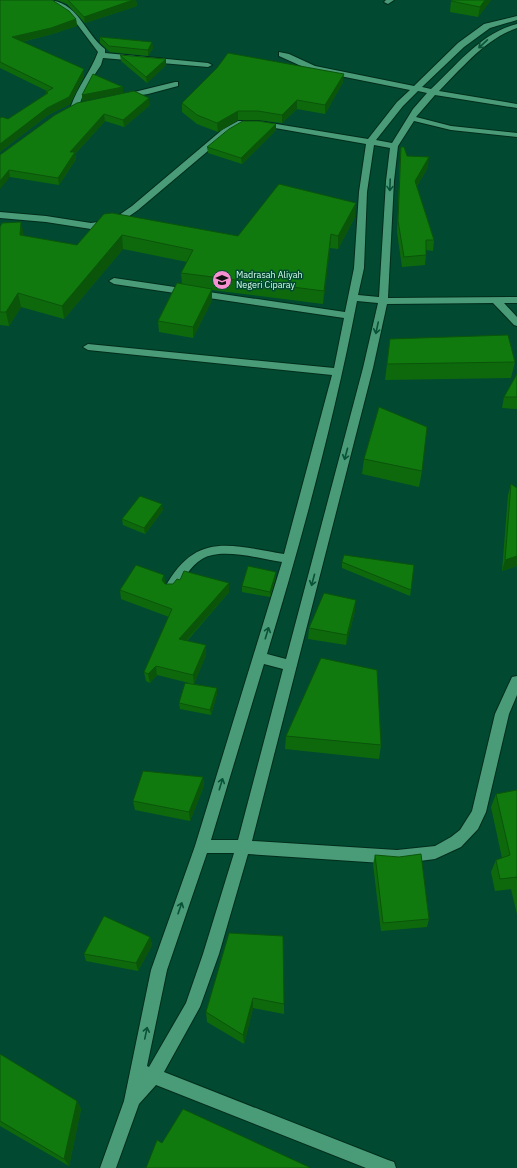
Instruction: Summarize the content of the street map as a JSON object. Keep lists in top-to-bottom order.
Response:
{
  "places": {
    "school or university": ["Madrasah Aliyah Negeri Ciparay"]
  }
}
